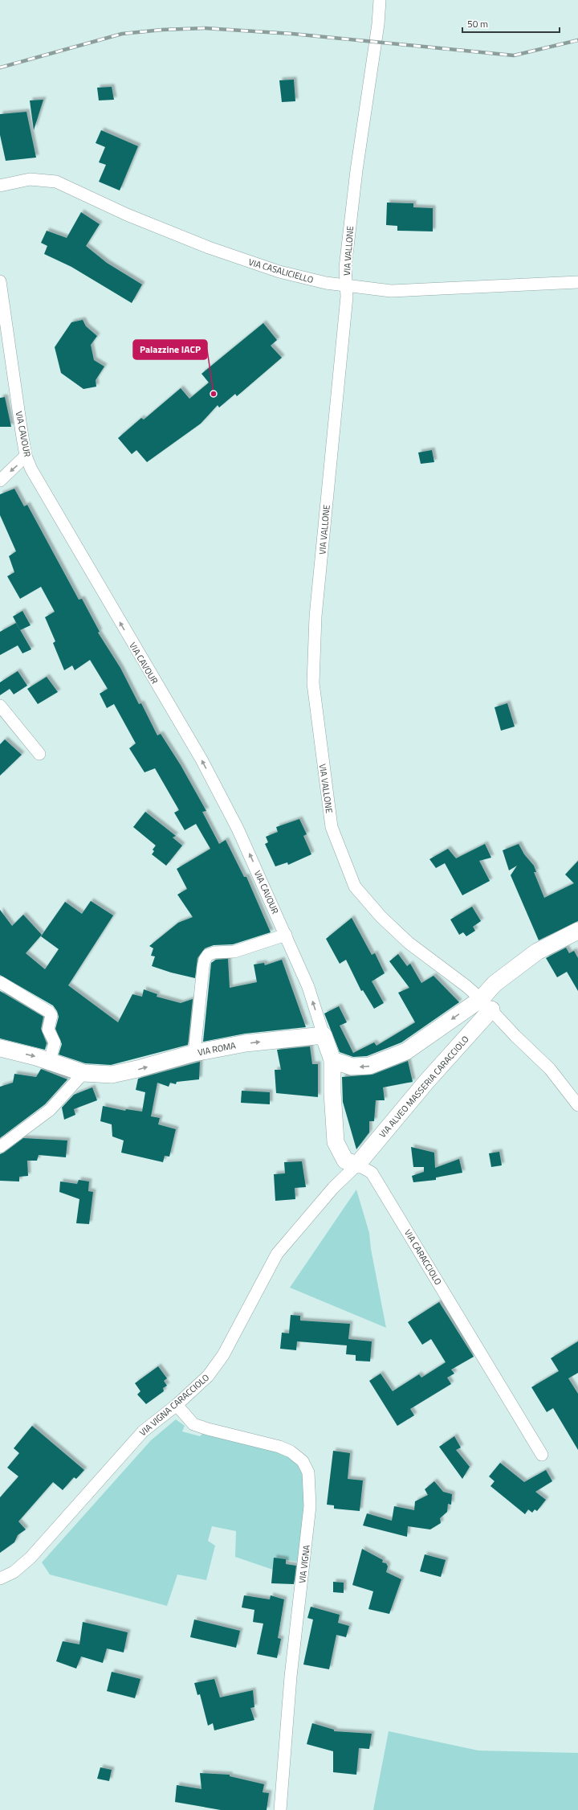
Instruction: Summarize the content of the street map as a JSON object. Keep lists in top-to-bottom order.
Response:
{
  "streets": {
    "street": [
      "VIA VALLONE",
      "VIA CASALICIELLO",
      "VIA CAVOUR",
      "VIA ROMA",
      "VIA ALVEO MASSERIA CARACCIOLO",
      "VIA CARACCIOLO",
      "VIA VIGNA CARACCIOLO",
      "VIA VIGNA"
    ]
  },
  "crossings": [
    ["VIA VALLONE", "VIA CASALICIELLO"],
    ["VIA VALLONE", "VIA ALVEO MASSERIA CARACCIOLO"],
    ["VIA CAVOUR", "VIA ROMA"],
    ["VIA CAVOUR", "VIA CARACCIOLO"],
    ["VIA ROMA", "VIA CARACCIOLO"],
    ["VIA ALVEO MASSERIA CARACCIOLO", "VIA CARACCIOLO"],
    ["VIA ALVEO MASSERIA CARACCIOLO", "VIA VIGNA CARACCIOLO"],
    ["VIA CARACCIOLO", "VIA VIGNA CARACCIOLO"],
    ["VIA VIGNA CARACCIOLO", "VIA VIGNA"]
  ],
  "one_way": ["VIA CAVOUR", "VIA ROMA"],
  "places": ["Palazzine IACP"],
  "scale_bar": "50 m"
}
